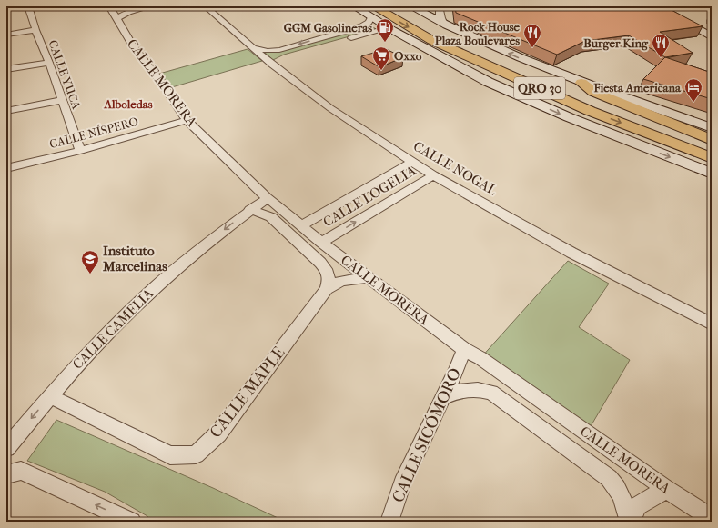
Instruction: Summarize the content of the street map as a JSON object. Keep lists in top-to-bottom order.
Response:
{
  "streets": {
    "main road": ["QRO 30"],
    "street": [
      "CALLE YUCA",
      "CALLE MORERA",
      "CALLE NÍSPERO",
      "CALLE NOGAL",
      "CALLE LOGELIA",
      "CALLE CAMELIA",
      "CALLE MAPLE",
      "CALLE SICÓMORO"
    ]
  },
  "crossings": [
    ["CALLE YUCA", "CALLE NÍSPERO"],
    ["CALLE MORERA", "CALLE NÍSPERO"],
    ["CALLE MORERA", "CALLE LOGELIA"],
    ["CALLE MORERA", "CALLE CAMELIA"],
    ["CALLE MORERA", "CALLE MAPLE"],
    ["CALLE MORERA", "CALLE SICÓMORO"],
    ["CALLE NOGAL", "CALLE LOGELIA"],
    ["CALLE CAMELIA", "CALLE MAPLE"]
  ],
  "one_way": ["CALLE CAMELIA"],
  "districts": ["Alboledas"],
  "places": {
    "fuel station": ["GGM Gasolineras"],
    "restaurant": ["Rock House Plaza Boulevares", "Burger King"],
    "supermarket": ["Oxxo"],
    "hotel": ["Fiesta Americana"],
    "school or university": ["Instituto Marcelinas"]
  }
}
